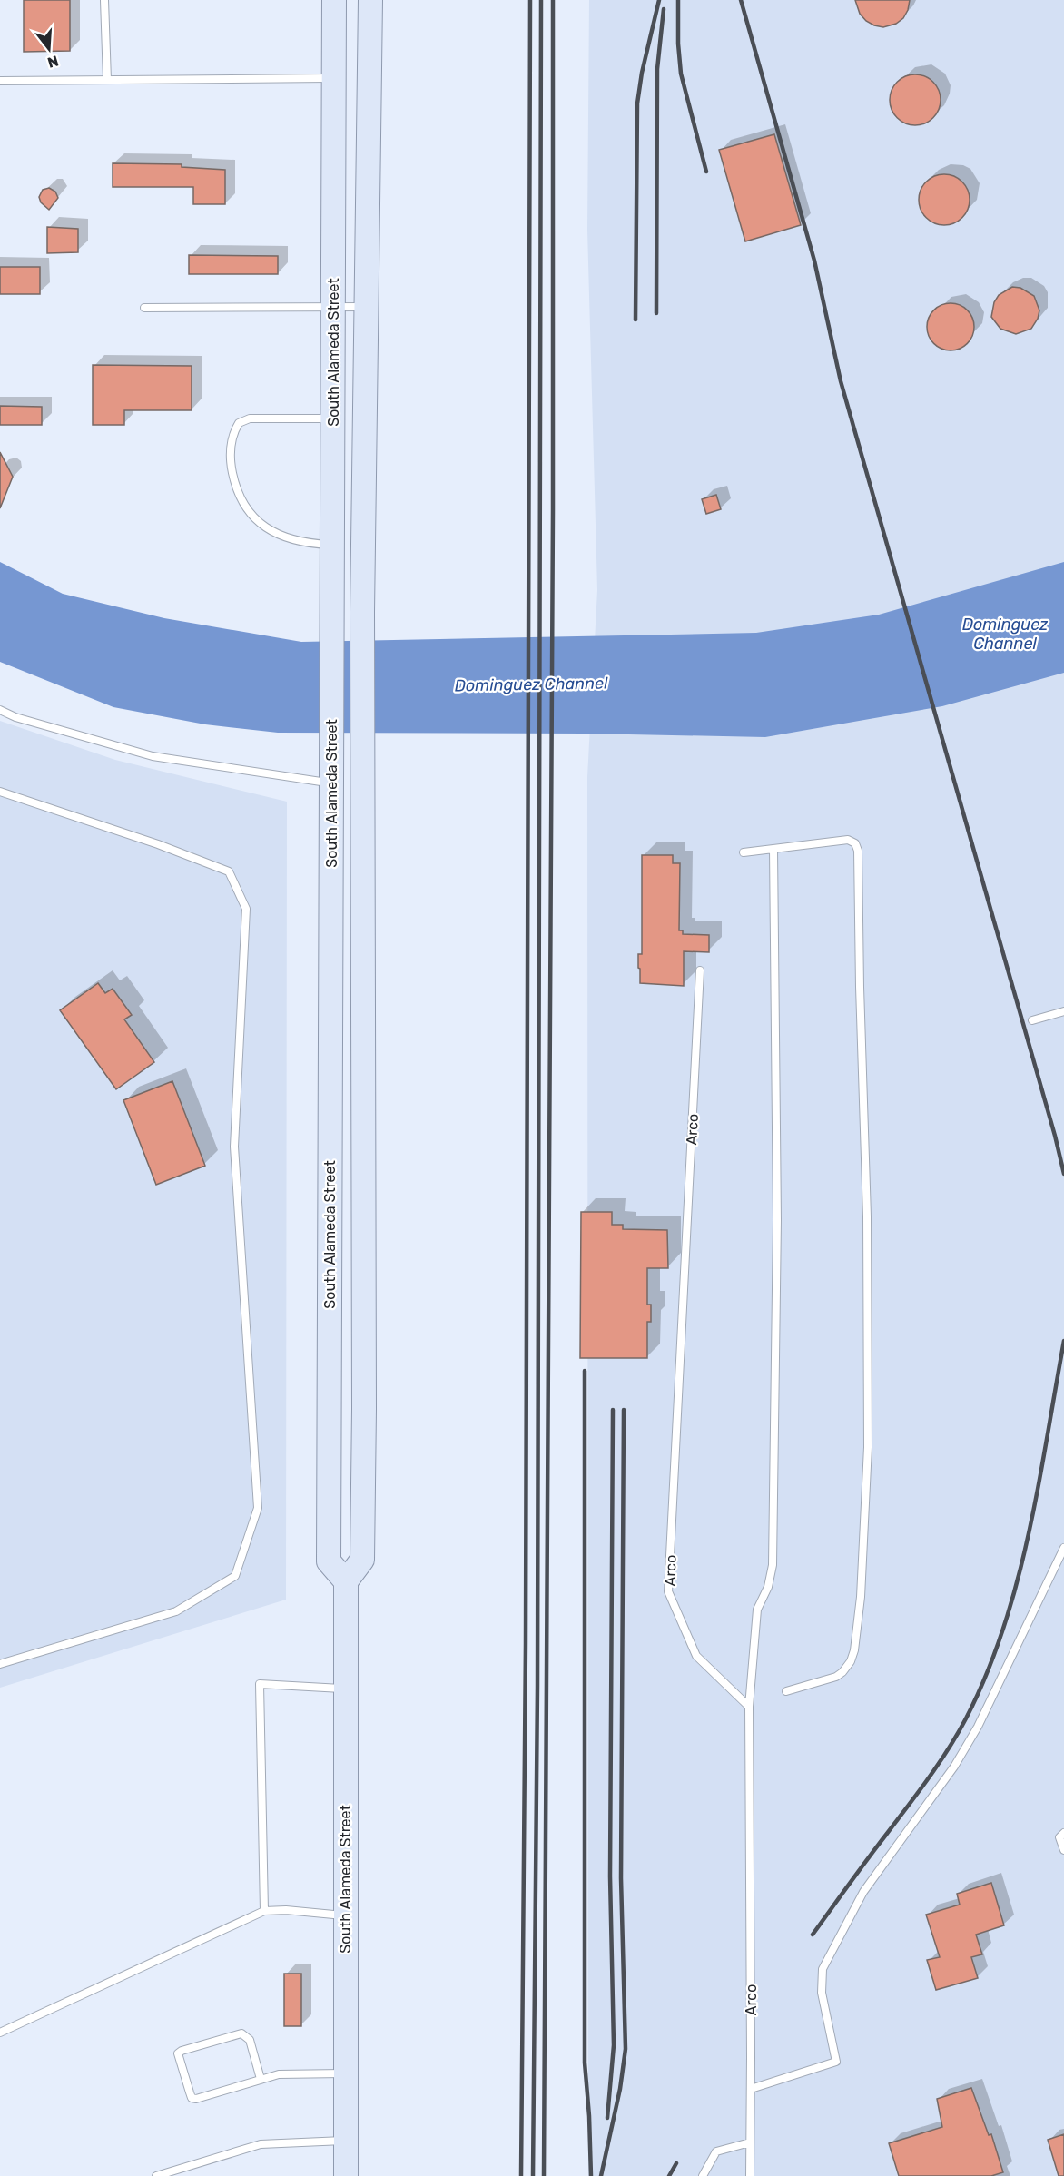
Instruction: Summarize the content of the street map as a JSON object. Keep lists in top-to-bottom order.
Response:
{
  "streets": {
    "main road": ["South Alameda Street"],
    "lane": ["Arco"]
  },
  "water": ["Dominguez Channel"],
  "north": "bottom"
}
